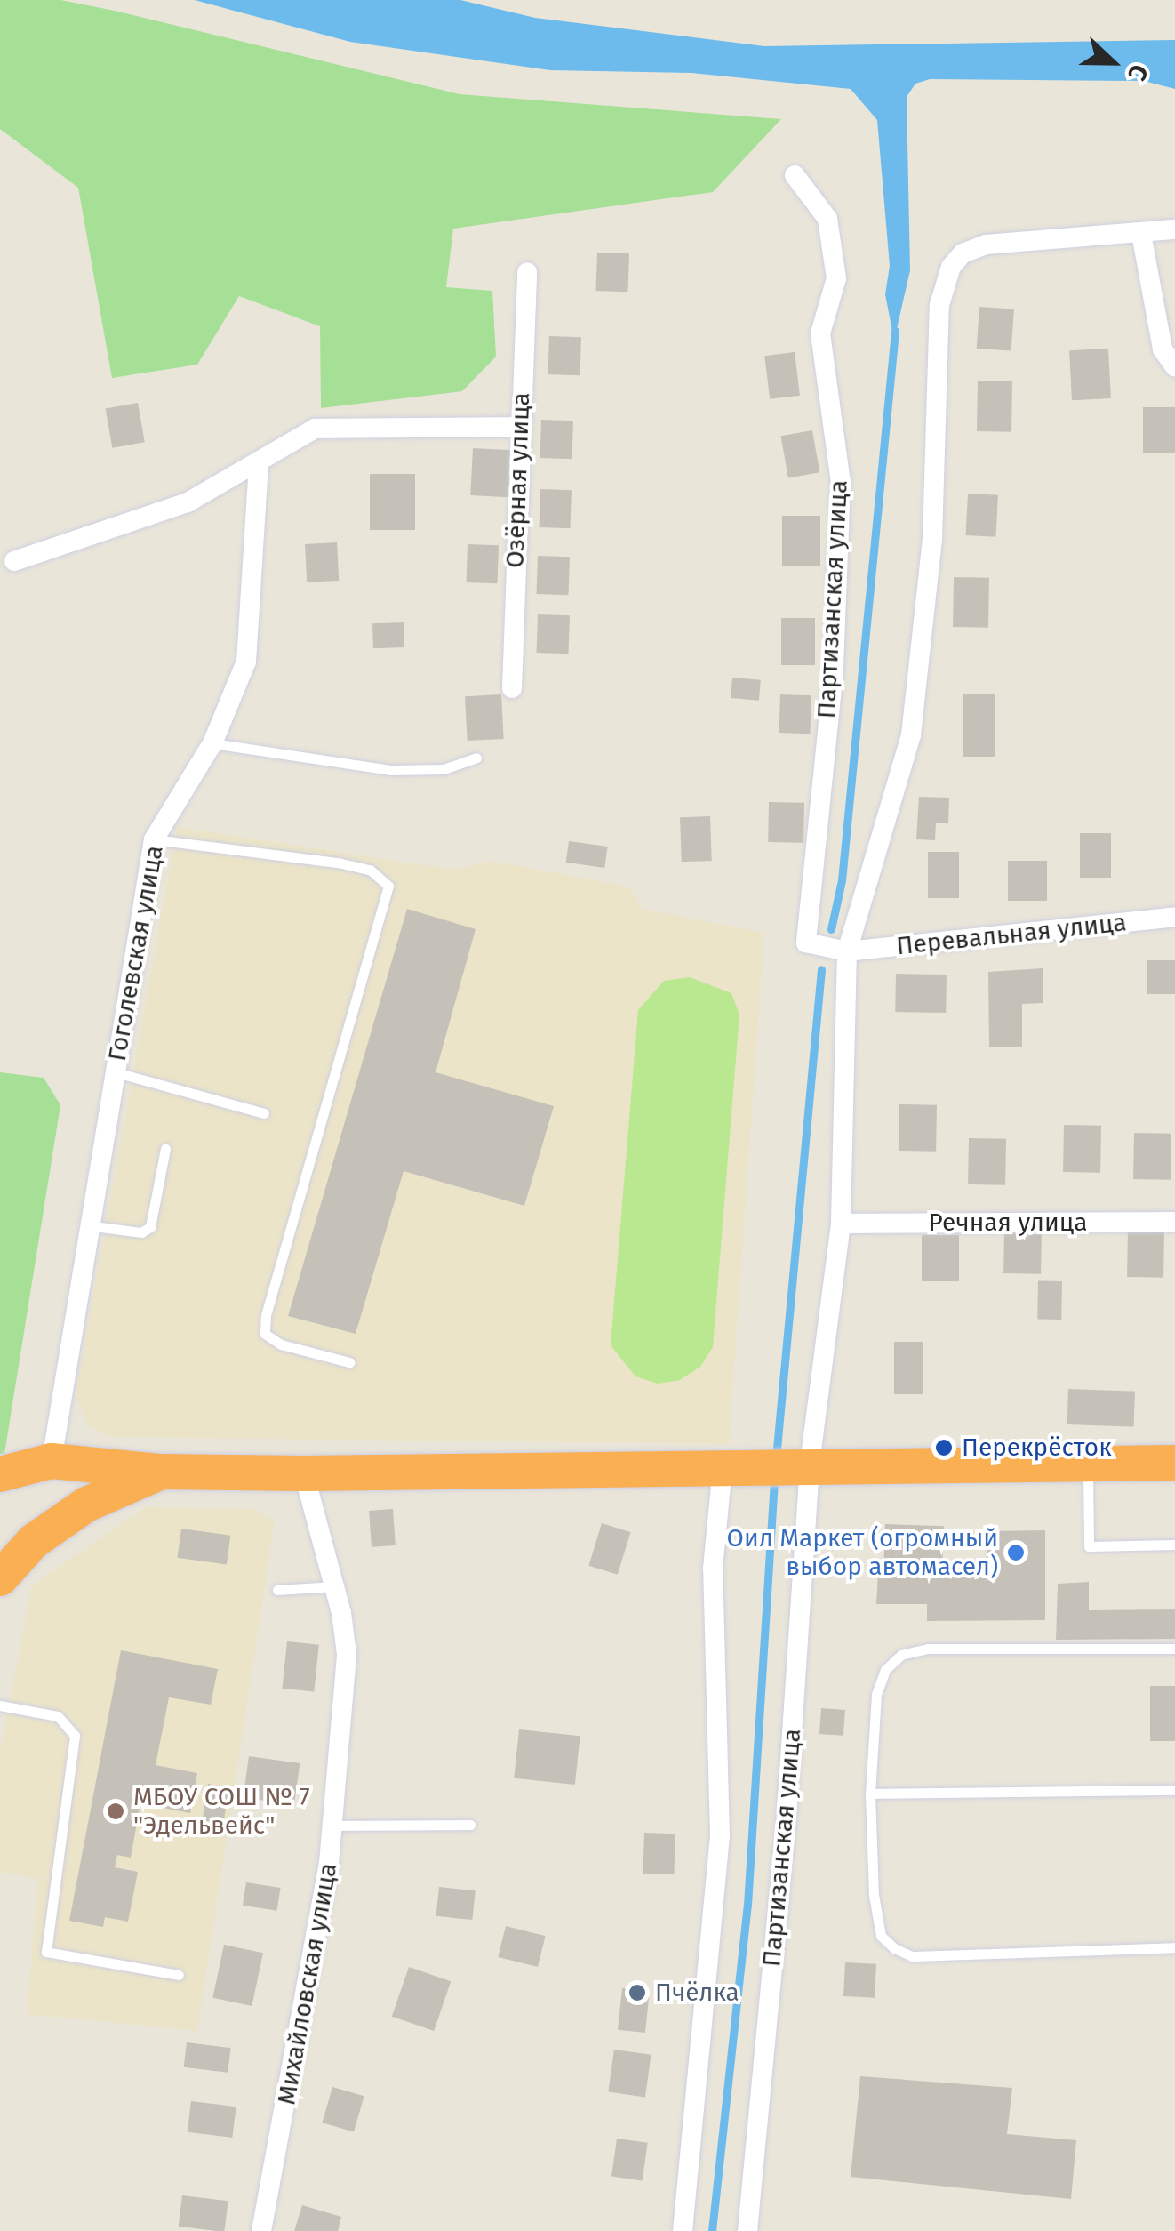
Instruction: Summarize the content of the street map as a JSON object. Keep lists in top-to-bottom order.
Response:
{
  "streets": {
    "street": [
      "Озёрная улица",
      "Партизанская улица",
      "Перевальная улица",
      "Гоголевская улица",
      "Речная улица",
      "Михайловская улица"
    ]
  },
  "crossings": [
    ["Партизанская улица", "Перевальная улица"],
    ["Партизанская улица", "Речная улица"]
  ],
  "places": [
    "Перекрёсток",
    "Оил Маркет (огромный выбор автомасел)",
    "МБОУ СОШ № 7 \"Эдельвейс\"",
    "Пчёлка"
  ],
  "north": "right"
}
